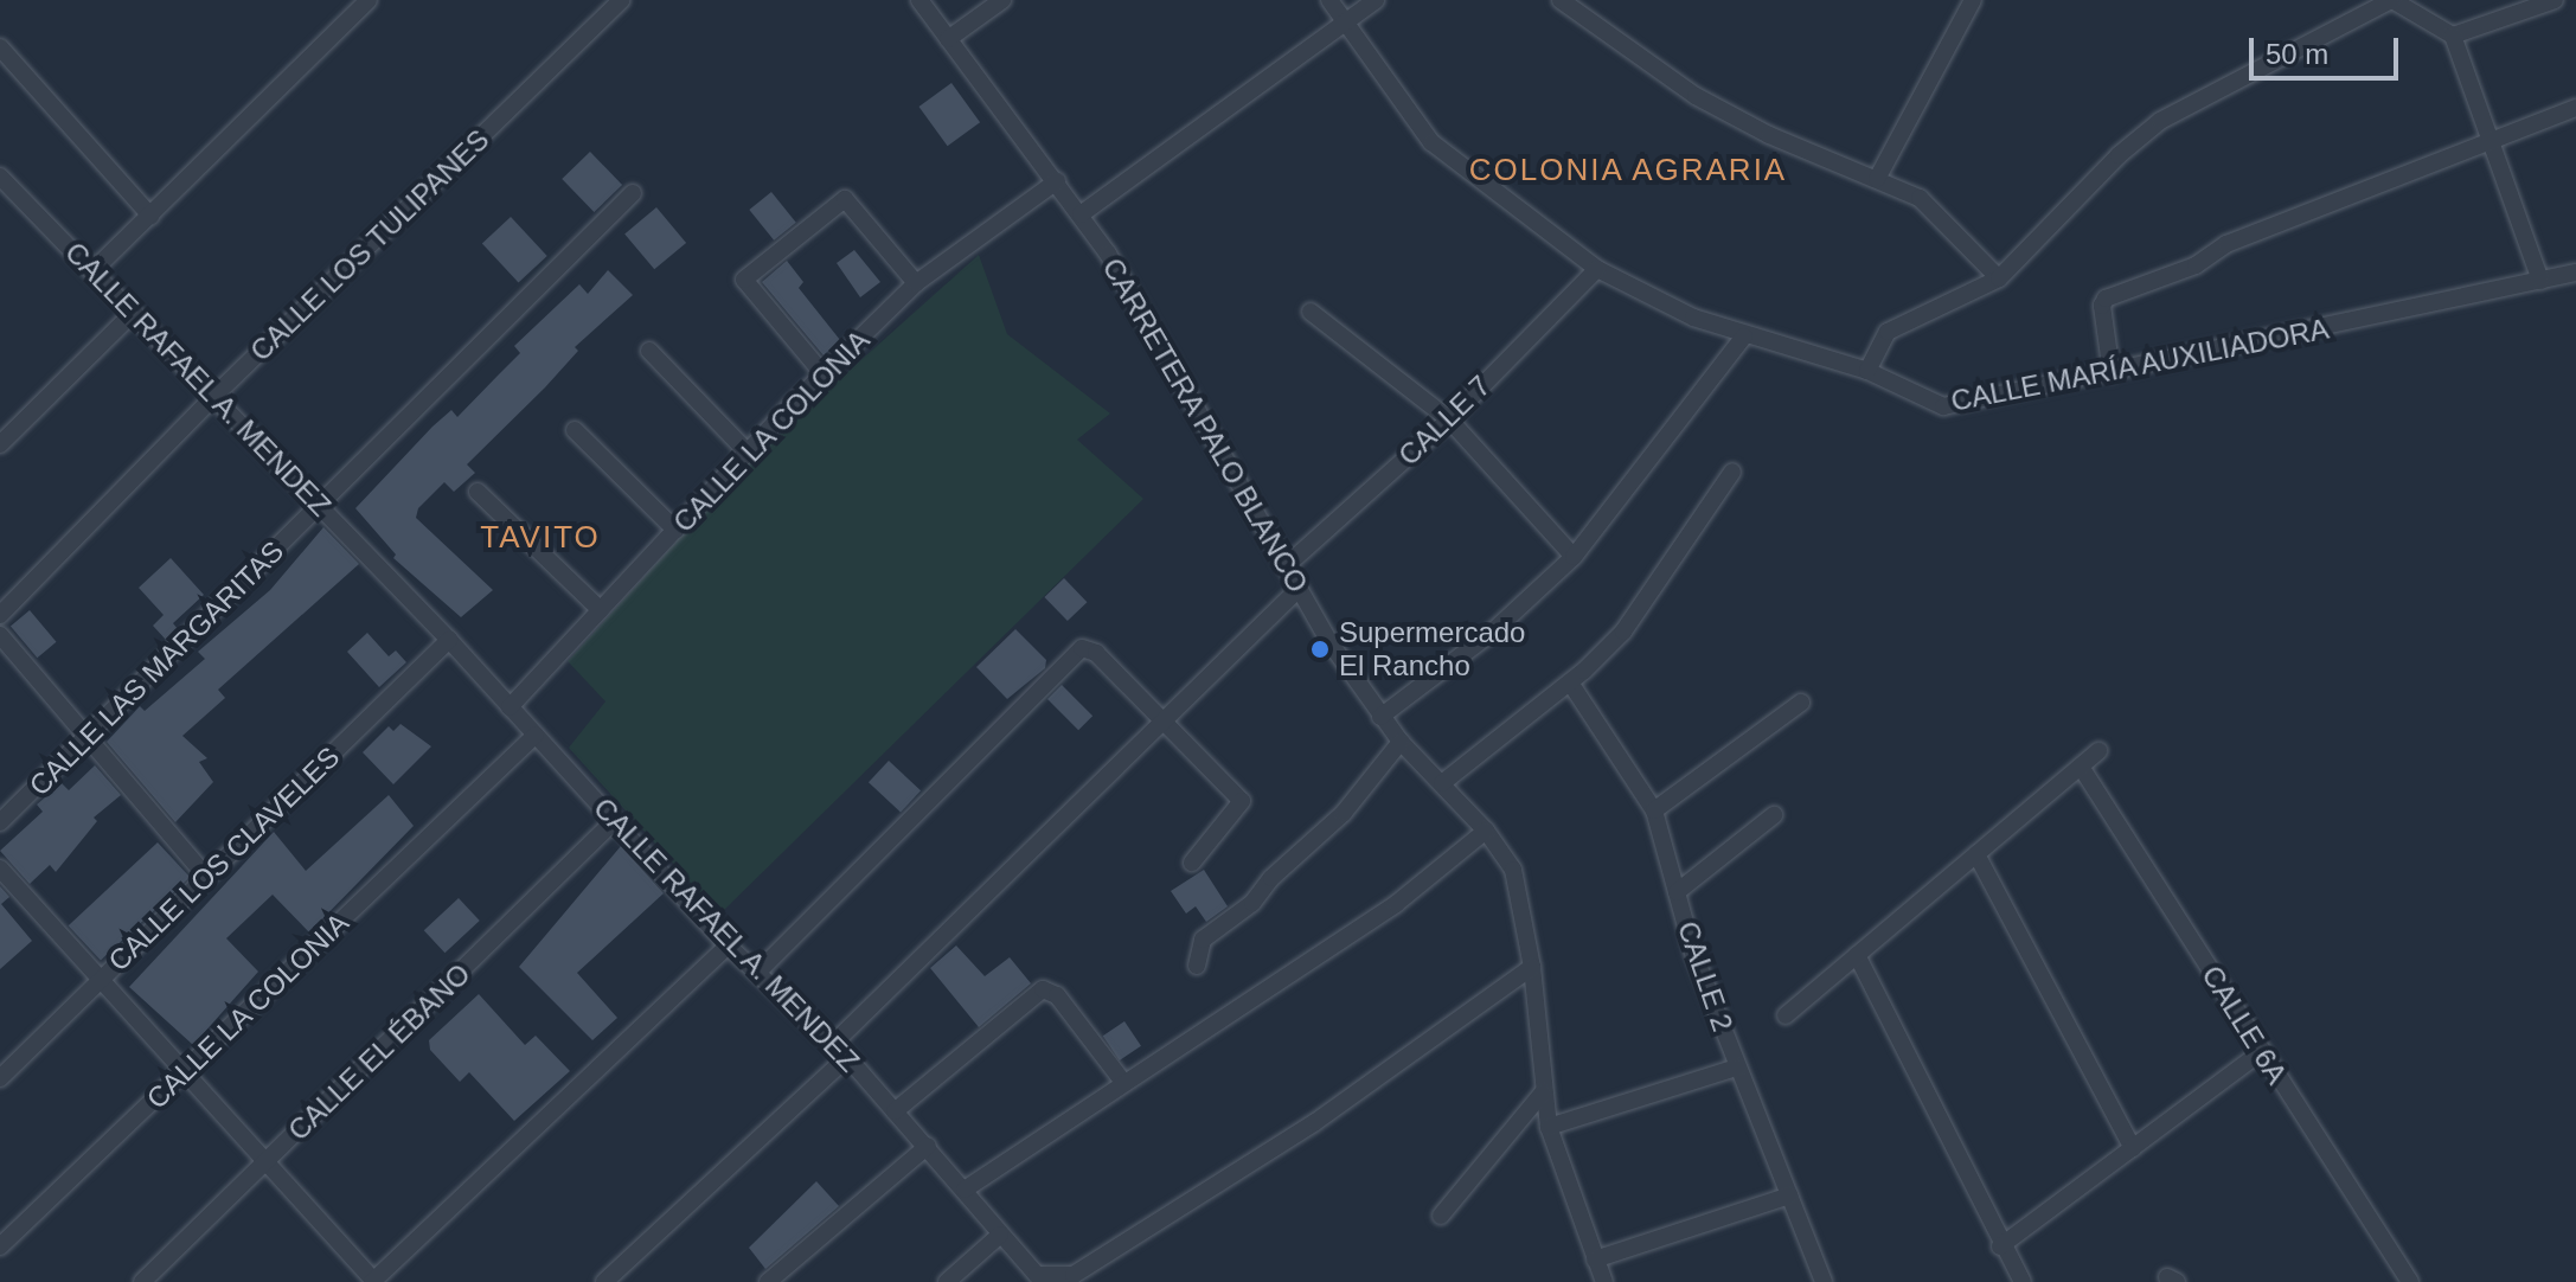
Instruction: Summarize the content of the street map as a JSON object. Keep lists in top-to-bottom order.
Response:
{
  "streets": {
    "street": [
      "CALLE LOS TULIPANES",
      "CALLE MARÍA AUXILIADORA",
      "CALLE RAFAEL A. MENDEZ",
      "CALLE 7",
      "CARRETERA PALO BLANCO",
      "CALLE LA COLONIA",
      "CALLE LAS MARGARITAS",
      "CALLE LOS CLAVELES",
      "CALLE 2",
      "CALLE 6A",
      "CALLE EL ÉBANO"
    ]
  },
  "crossings": [
    ["CALLE LOS TULIPANES", "CALLE RAFAEL A. MENDEZ"],
    ["CALLE MARÍA AUXILIADORA", "CALLE 7"],
    ["CALLE RAFAEL A. MENDEZ", "CARRETERA PALO BLANCO"],
    ["CALLE RAFAEL A. MENDEZ", "CALLE LA COLONIA"],
    ["CALLE RAFAEL A. MENDEZ", "CALLE LAS MARGARITAS"],
    ["CALLE RAFAEL A. MENDEZ", "CALLE LOS CLAVELES"],
    ["CALLE RAFAEL A. MENDEZ", "CALLE EL ÉBANO"],
    ["CALLE 7", "CARRETERA PALO BLANCO"],
    ["CARRETERA PALO BLANCO", "CALLE LA COLONIA"]
  ],
  "districts": ["COLONIA AGRARIA", "TAVITO"],
  "places": ["Supermercado El Rancho"],
  "scale_bar": "50 m"
}
